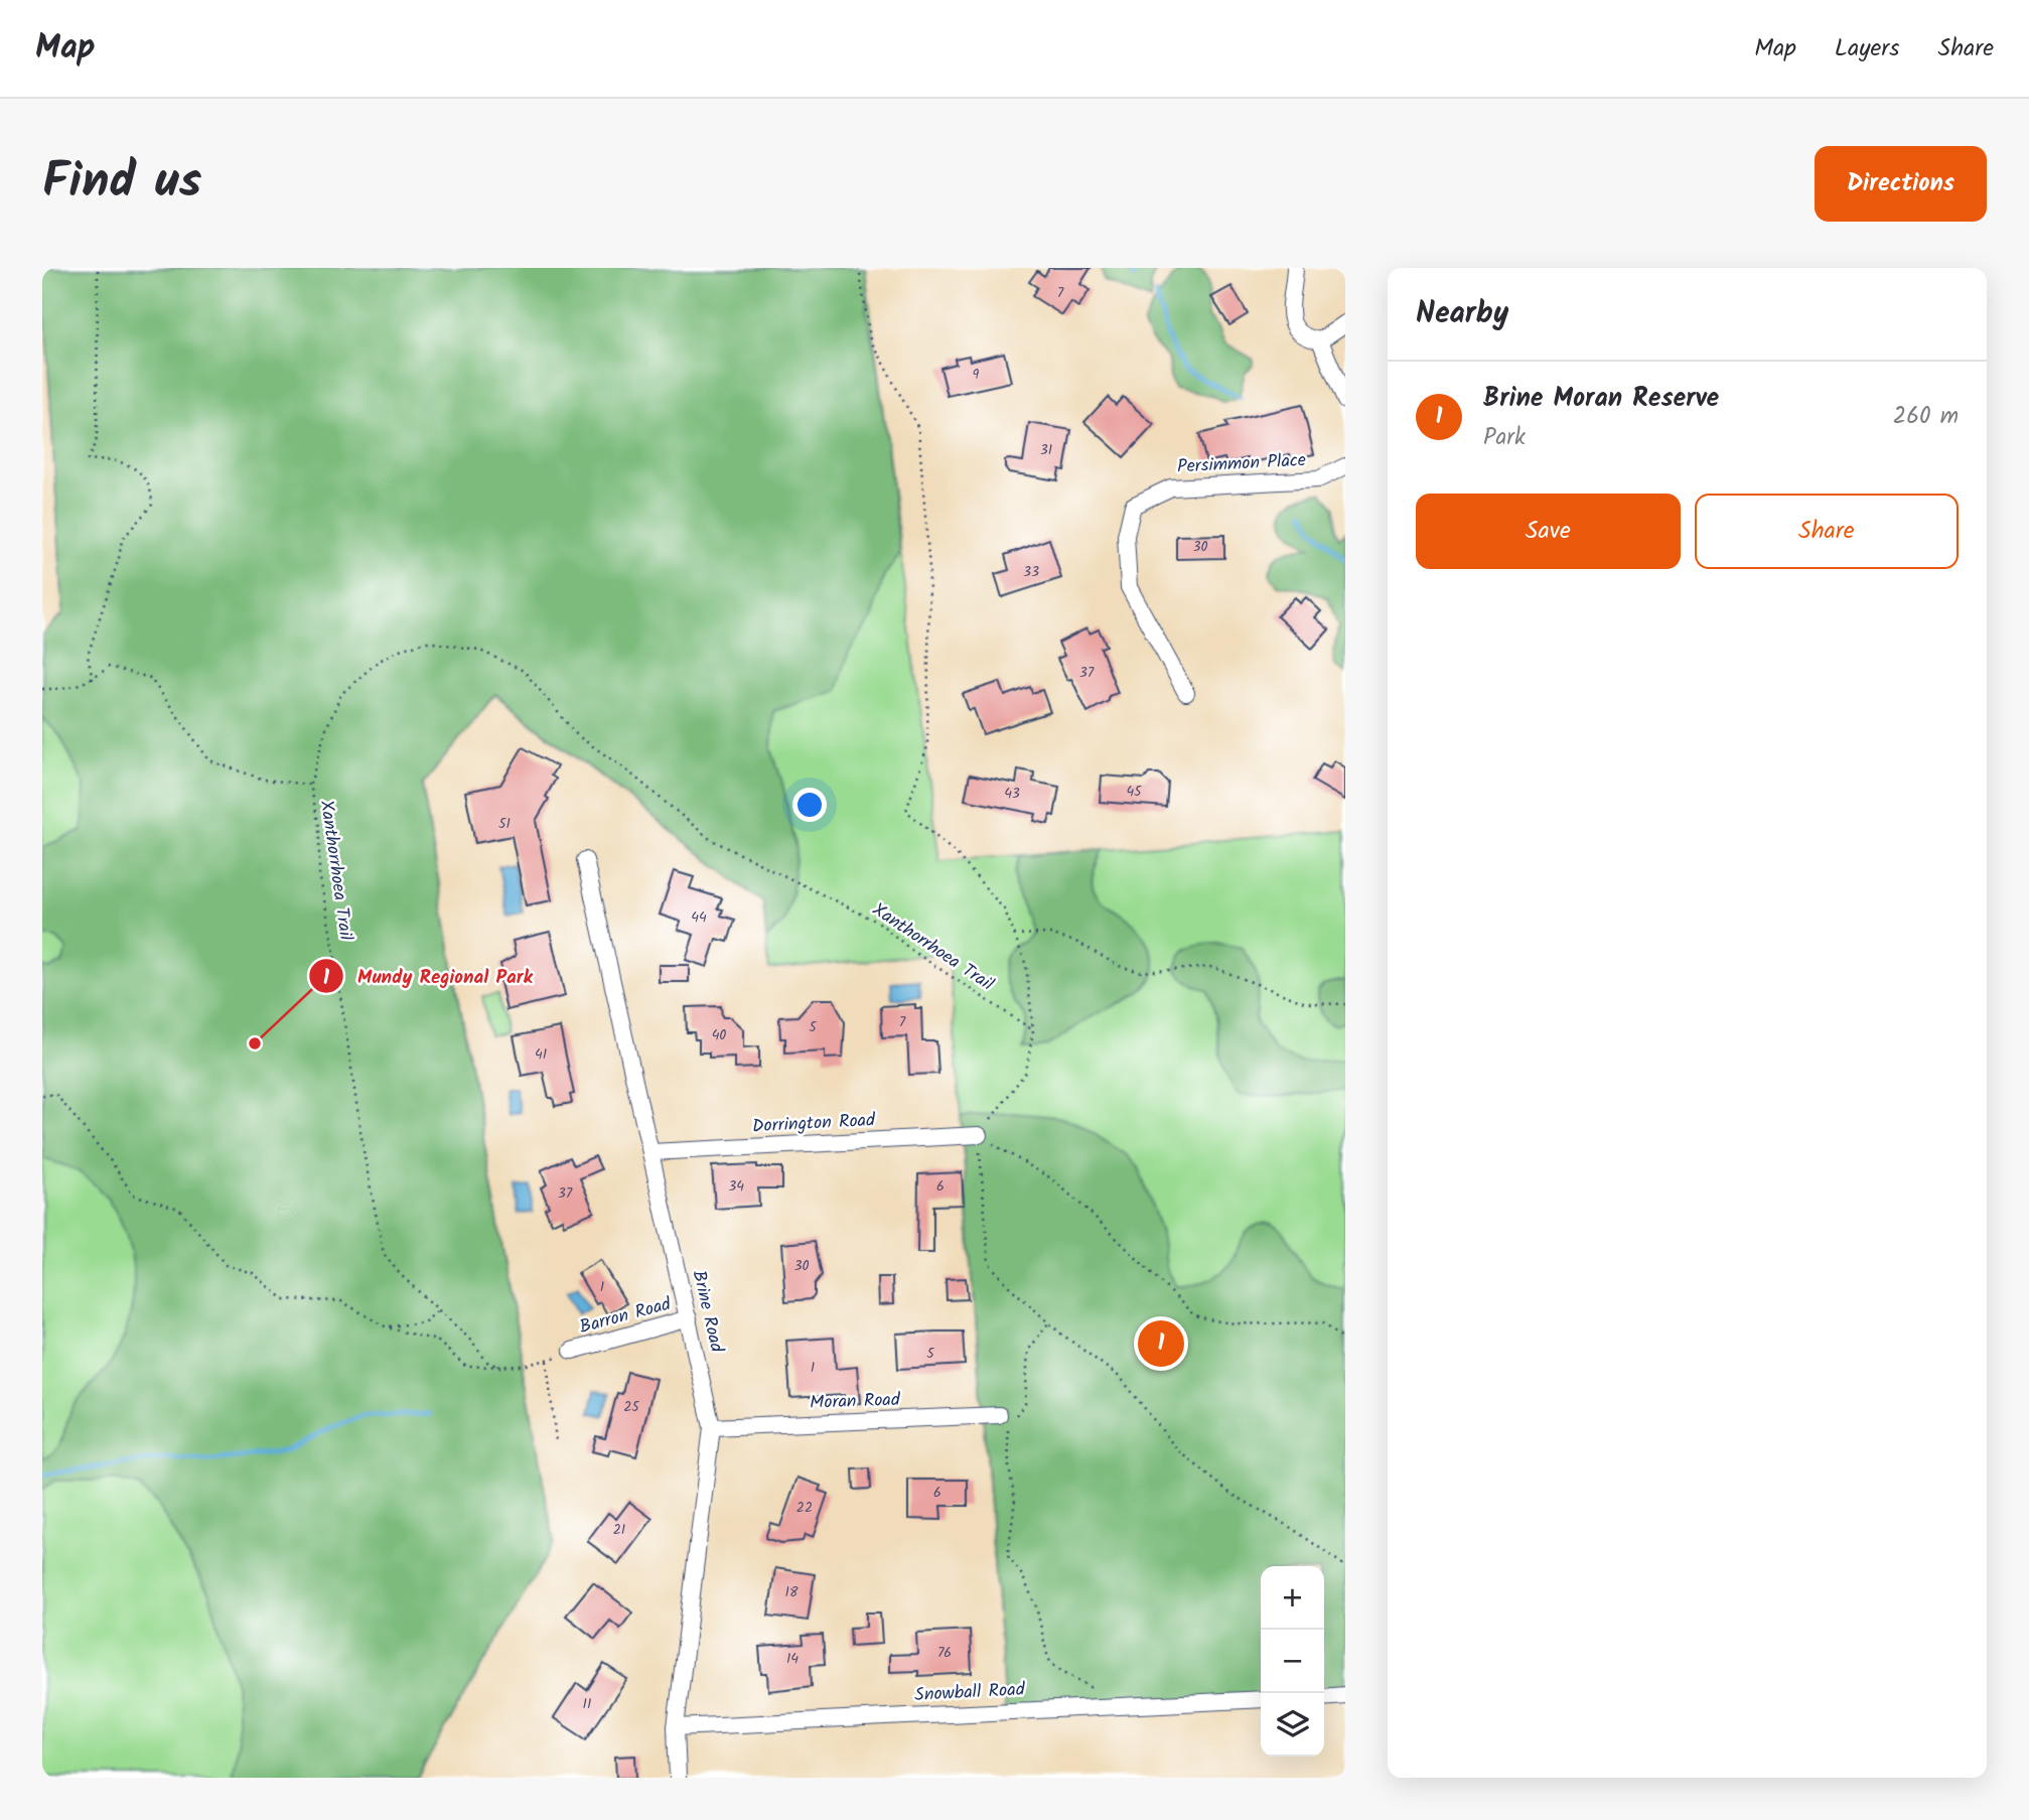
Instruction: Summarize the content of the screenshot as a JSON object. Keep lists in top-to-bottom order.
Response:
{
  "streets": {
    "street": [
      "Persimmon Place",
      "Dorrington Road",
      "Brine Road",
      "Barron Road",
      "Moran Road",
      "Snowball Road"
    ],
    "path": ["Xanthorrhoea Trail"]
  },
  "crossings": [
    ["Dorrington Road", "Brine Road"],
    ["Brine Road", "Barron Road"],
    ["Brine Road", "Moran Road"],
    ["Brine Road", "Snowball Road"]
  ],
  "places": ["Mundy Regional Park"],
  "house_numbers": [
    "7",
    "9",
    "31",
    "30",
    "33",
    "37",
    "45",
    "43",
    "51",
    "44",
    "7",
    "5",
    "40",
    "41",
    "34",
    "6",
    "37",
    "30",
    "1",
    "5",
    "1",
    "25",
    "6",
    "22",
    "21",
    "18",
    "76",
    "14",
    "11"
  ],
  "page": {
    "header": "Map",
    "nav": ["Map", "Layers", "Share"],
    "title": "Find us",
    "buttons": [
      "Directions",
      ["Save", "Share"]
    ],
    "heading": "Nearby",
    "list": [
      {
        "mark": "1",
        "name": "Brine Moran Reserve",
        "note": "Park",
        "value": "260 m"
      }
    ],
    "pins": "1",
    "map_buttons": ["+", "−"]
  }
}
